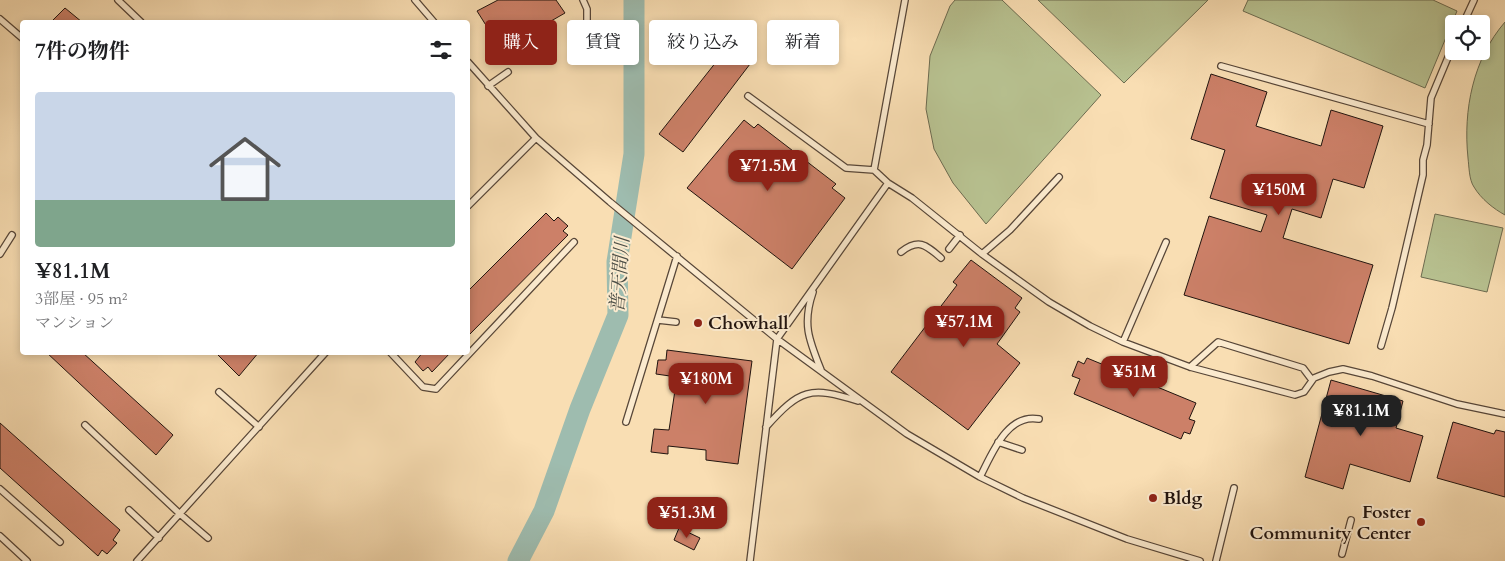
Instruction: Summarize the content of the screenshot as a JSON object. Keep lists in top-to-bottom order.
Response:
{
  "water": ["普天間川"],
  "places": ["Chowhall", "Bldg", "Foster Community Center"],
  "page": {
    "chip": [
      "購入",
      "賃貸",
      "絞り込み",
      "新着"
    ],
    "heading": "7件の物件",
    "list": [
      {
        "name": "¥81.1M",
        "note": "3部屋 · 95 m² · マンション"
      }
    ],
    "price": [
      "¥71.5M",
      "¥150M",
      "¥57.1M",
      "¥51M",
      "¥180M",
      "¥81.1M",
      "¥51.3M"
    ]
  }
}
